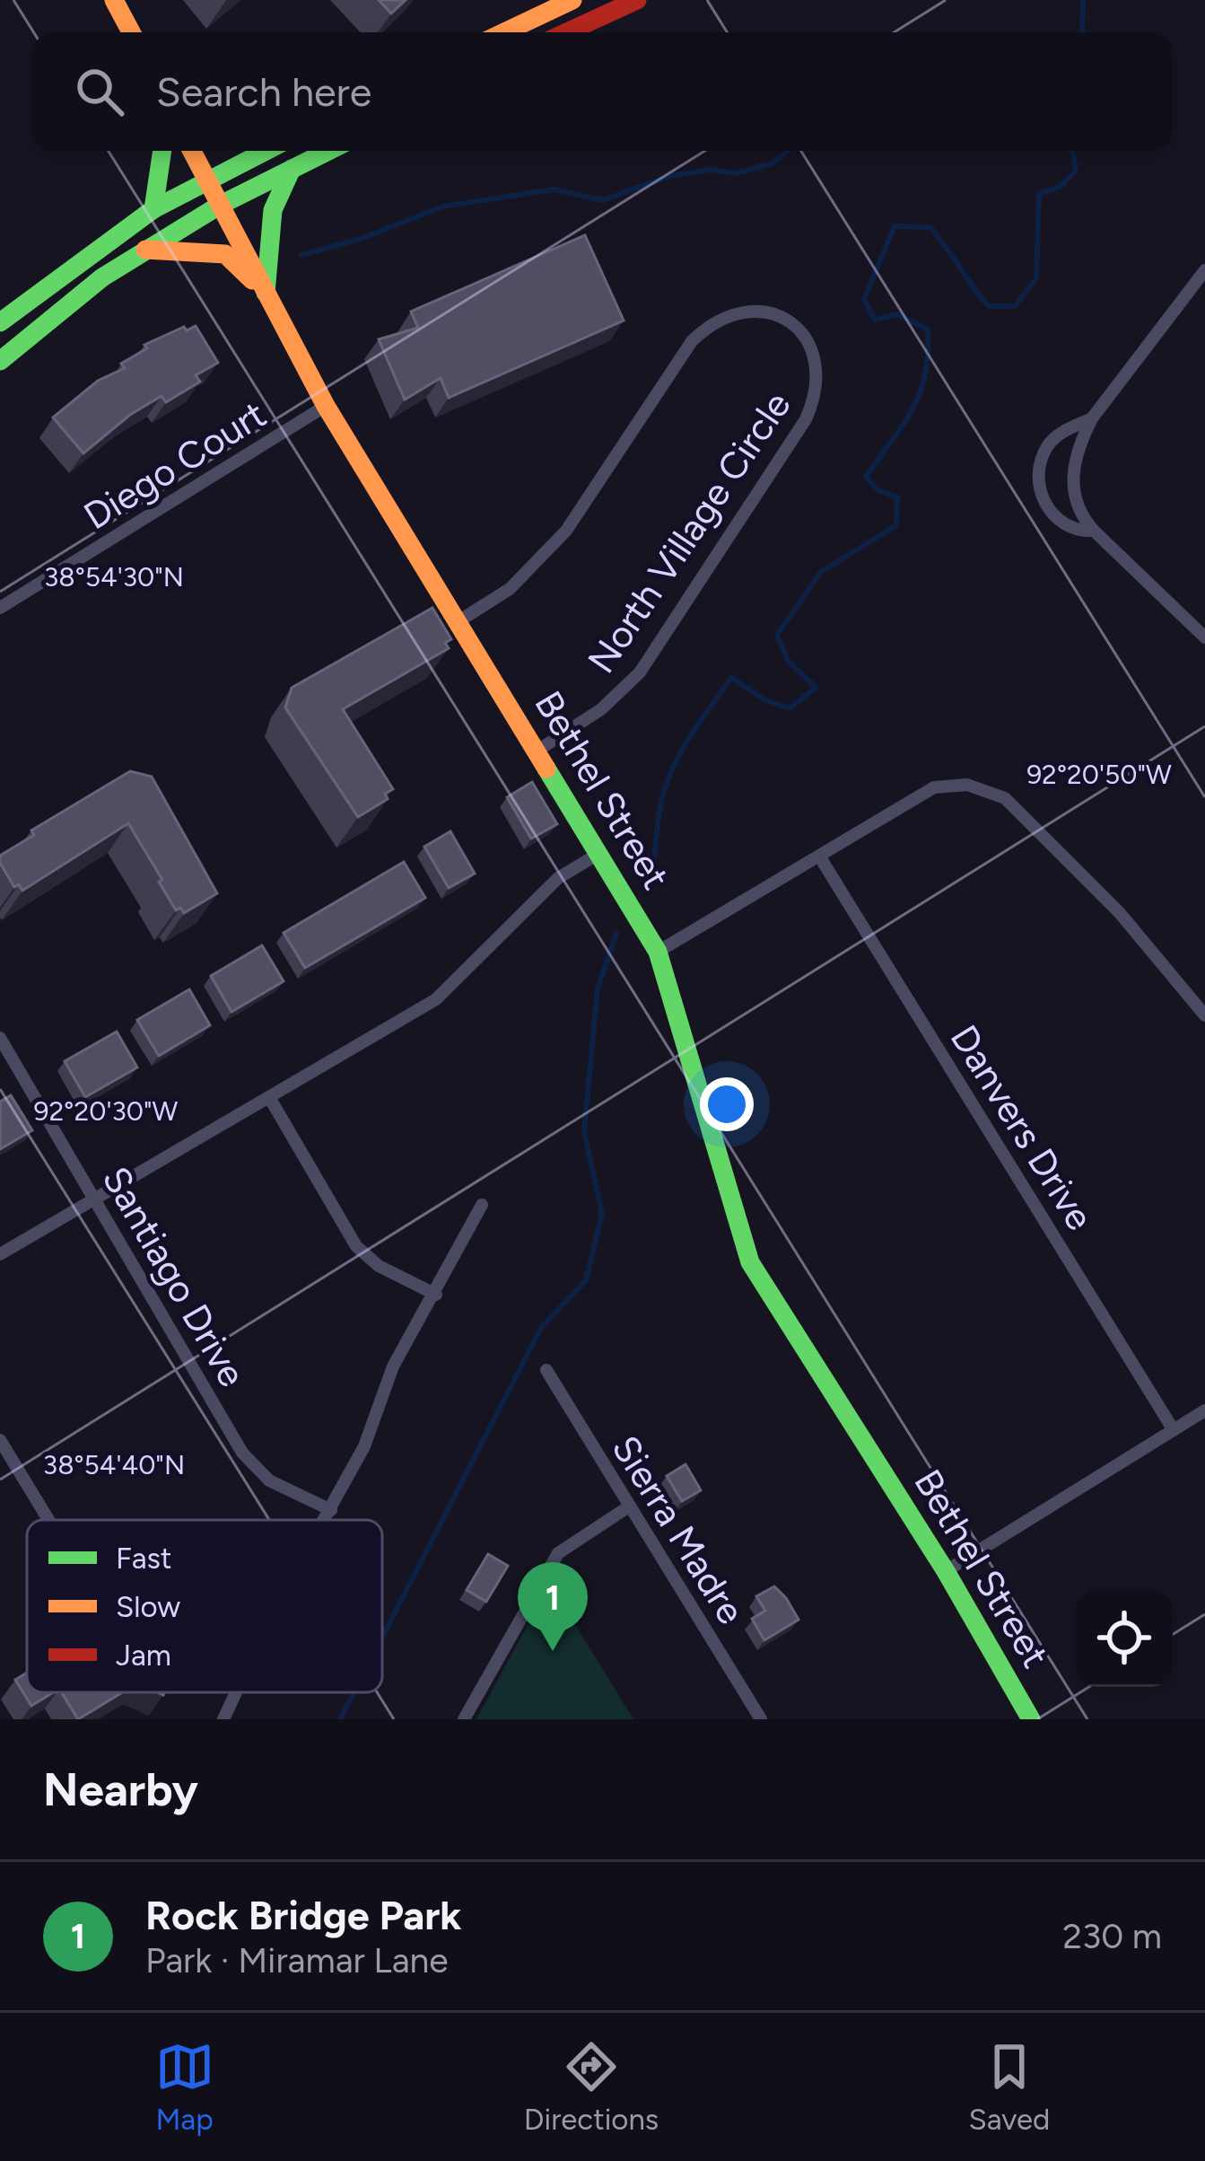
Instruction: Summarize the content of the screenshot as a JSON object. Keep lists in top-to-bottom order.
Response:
{
  "streets": {
    "street": [
      "Diego Court",
      "North Village Circle",
      "Bethel Street",
      "Danvers Drive",
      "Santiago Drive",
      "Sierra Madre"
    ]
  },
  "crossings": [
    ["Diego Court", "Bethel Street"],
    ["North Village Circle", "Bethel Street"]
  ],
  "legend": ["Fast", "Slow", "Jam"],
  "page": {
    "search": "Search here",
    "pins": "1",
    "heading": "Nearby",
    "list": [
      {
        "mark": "1",
        "name": "Rock Bridge Park",
        "note": "Park · Miramar Lane",
        "value": "230 m"
      }
    ],
    "nav": ["Map", "Directions", "Saved"]
  },
  "coordinates": [
    "38°54'30\"N",
    "92°20'50\"W",
    "92°20'30\"W",
    "38°54'40\"N"
  ]
}
